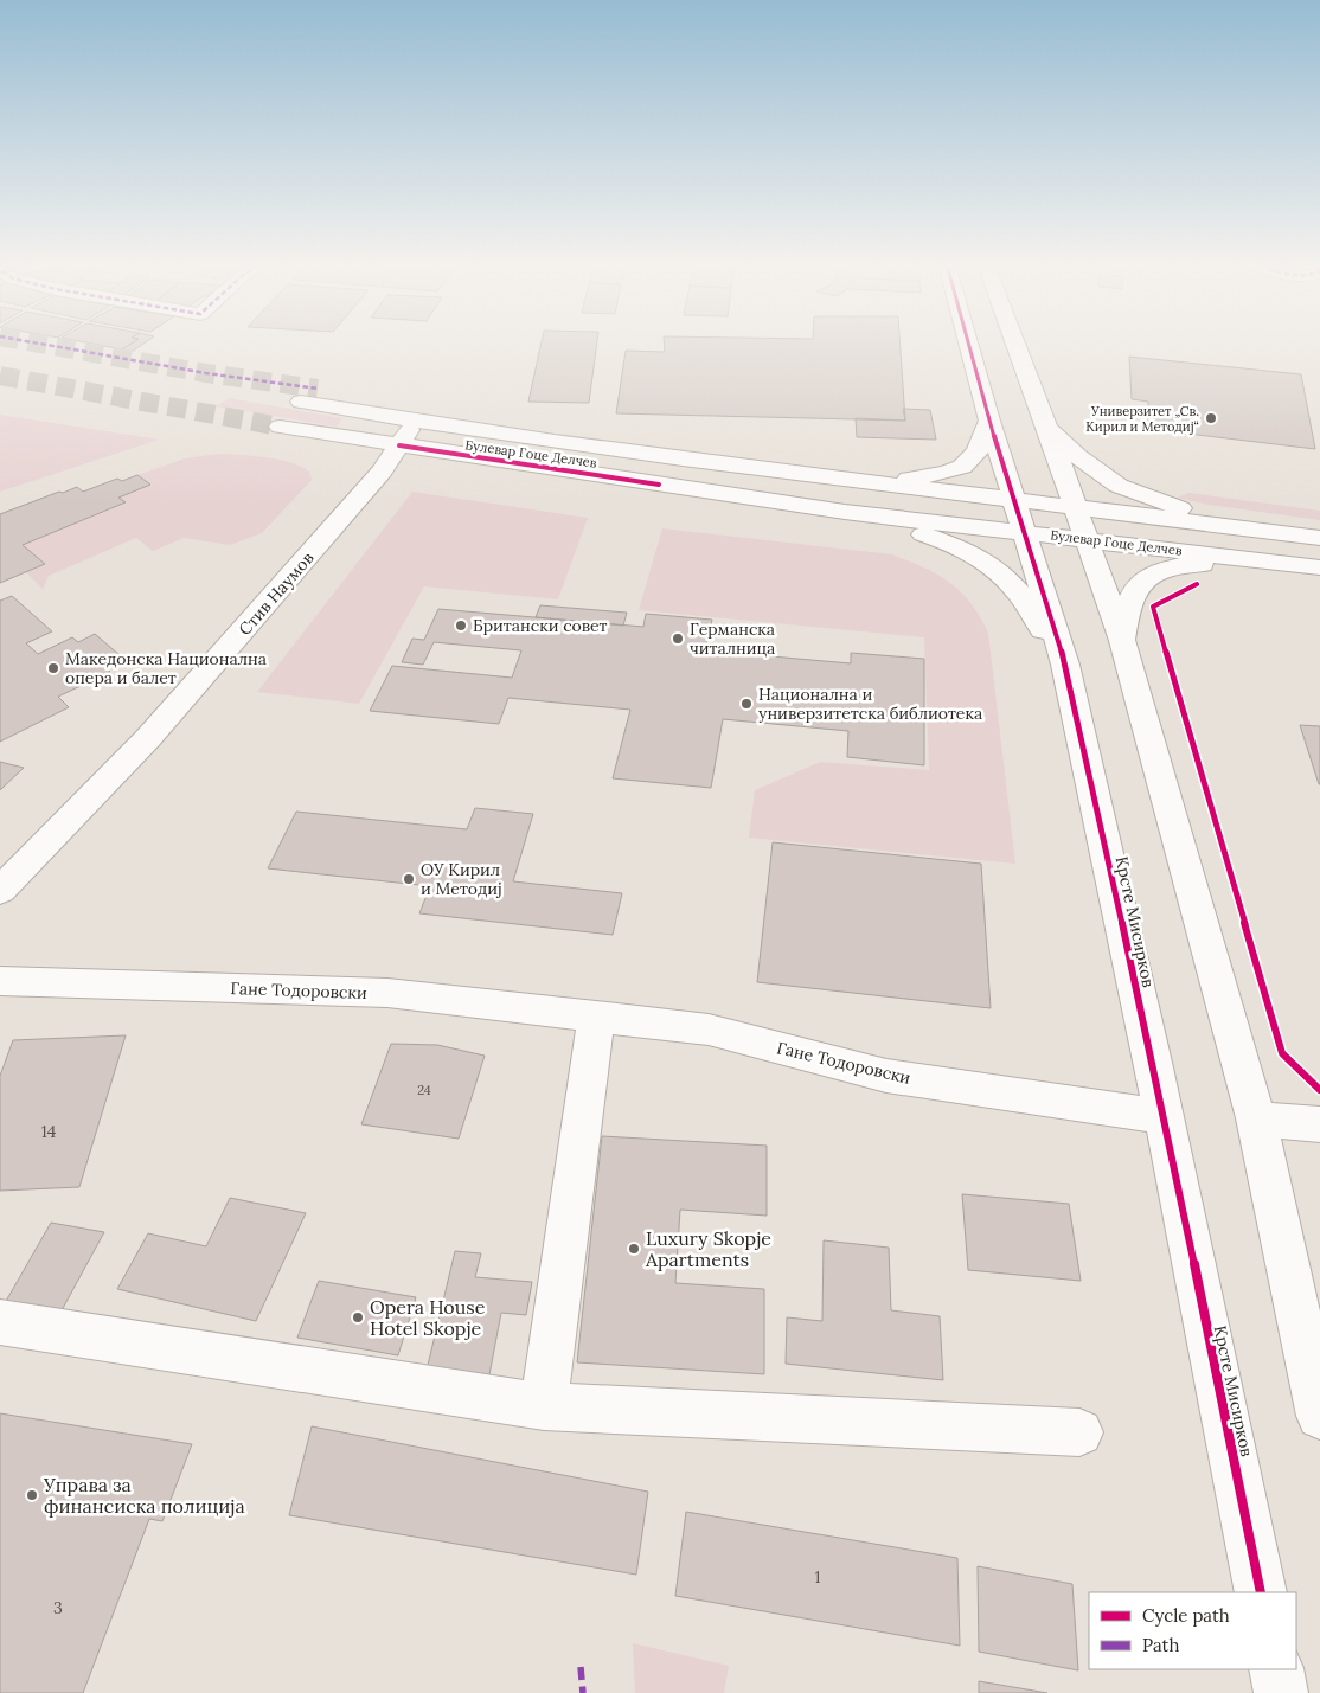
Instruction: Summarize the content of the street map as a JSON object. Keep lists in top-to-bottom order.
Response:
{
  "streets": {
    "street": [
      "Булевар Гоце Делчев",
      "Стив Наумов",
      "Крсте Мисирков",
      "Гане Тодоровски"
    ]
  },
  "crossings": [
    ["Булевар Гоце Делчев", "Стив Наумов"],
    ["Булевар Гоце Делчев", "Крсте Мисирков"],
    ["Крсте Мисирков", "Гане Тодоровски"]
  ],
  "places": [
    "Универзитет „Св. Кирил и Методиј“",
    "Британски совет",
    "Германска читалница",
    "Македонска Национална опера и балет",
    "Национална и универзитетска библиотека",
    "ОУ Кирил и Методиј",
    "Luxury Skopje Apartments",
    "Opera House Hotel Skopje",
    "Управа за финансиска полиција"
  ],
  "house_numbers": [
    "24",
    "14",
    "1",
    "3"
  ],
  "legend": ["Cycle path", "Path"]
}
